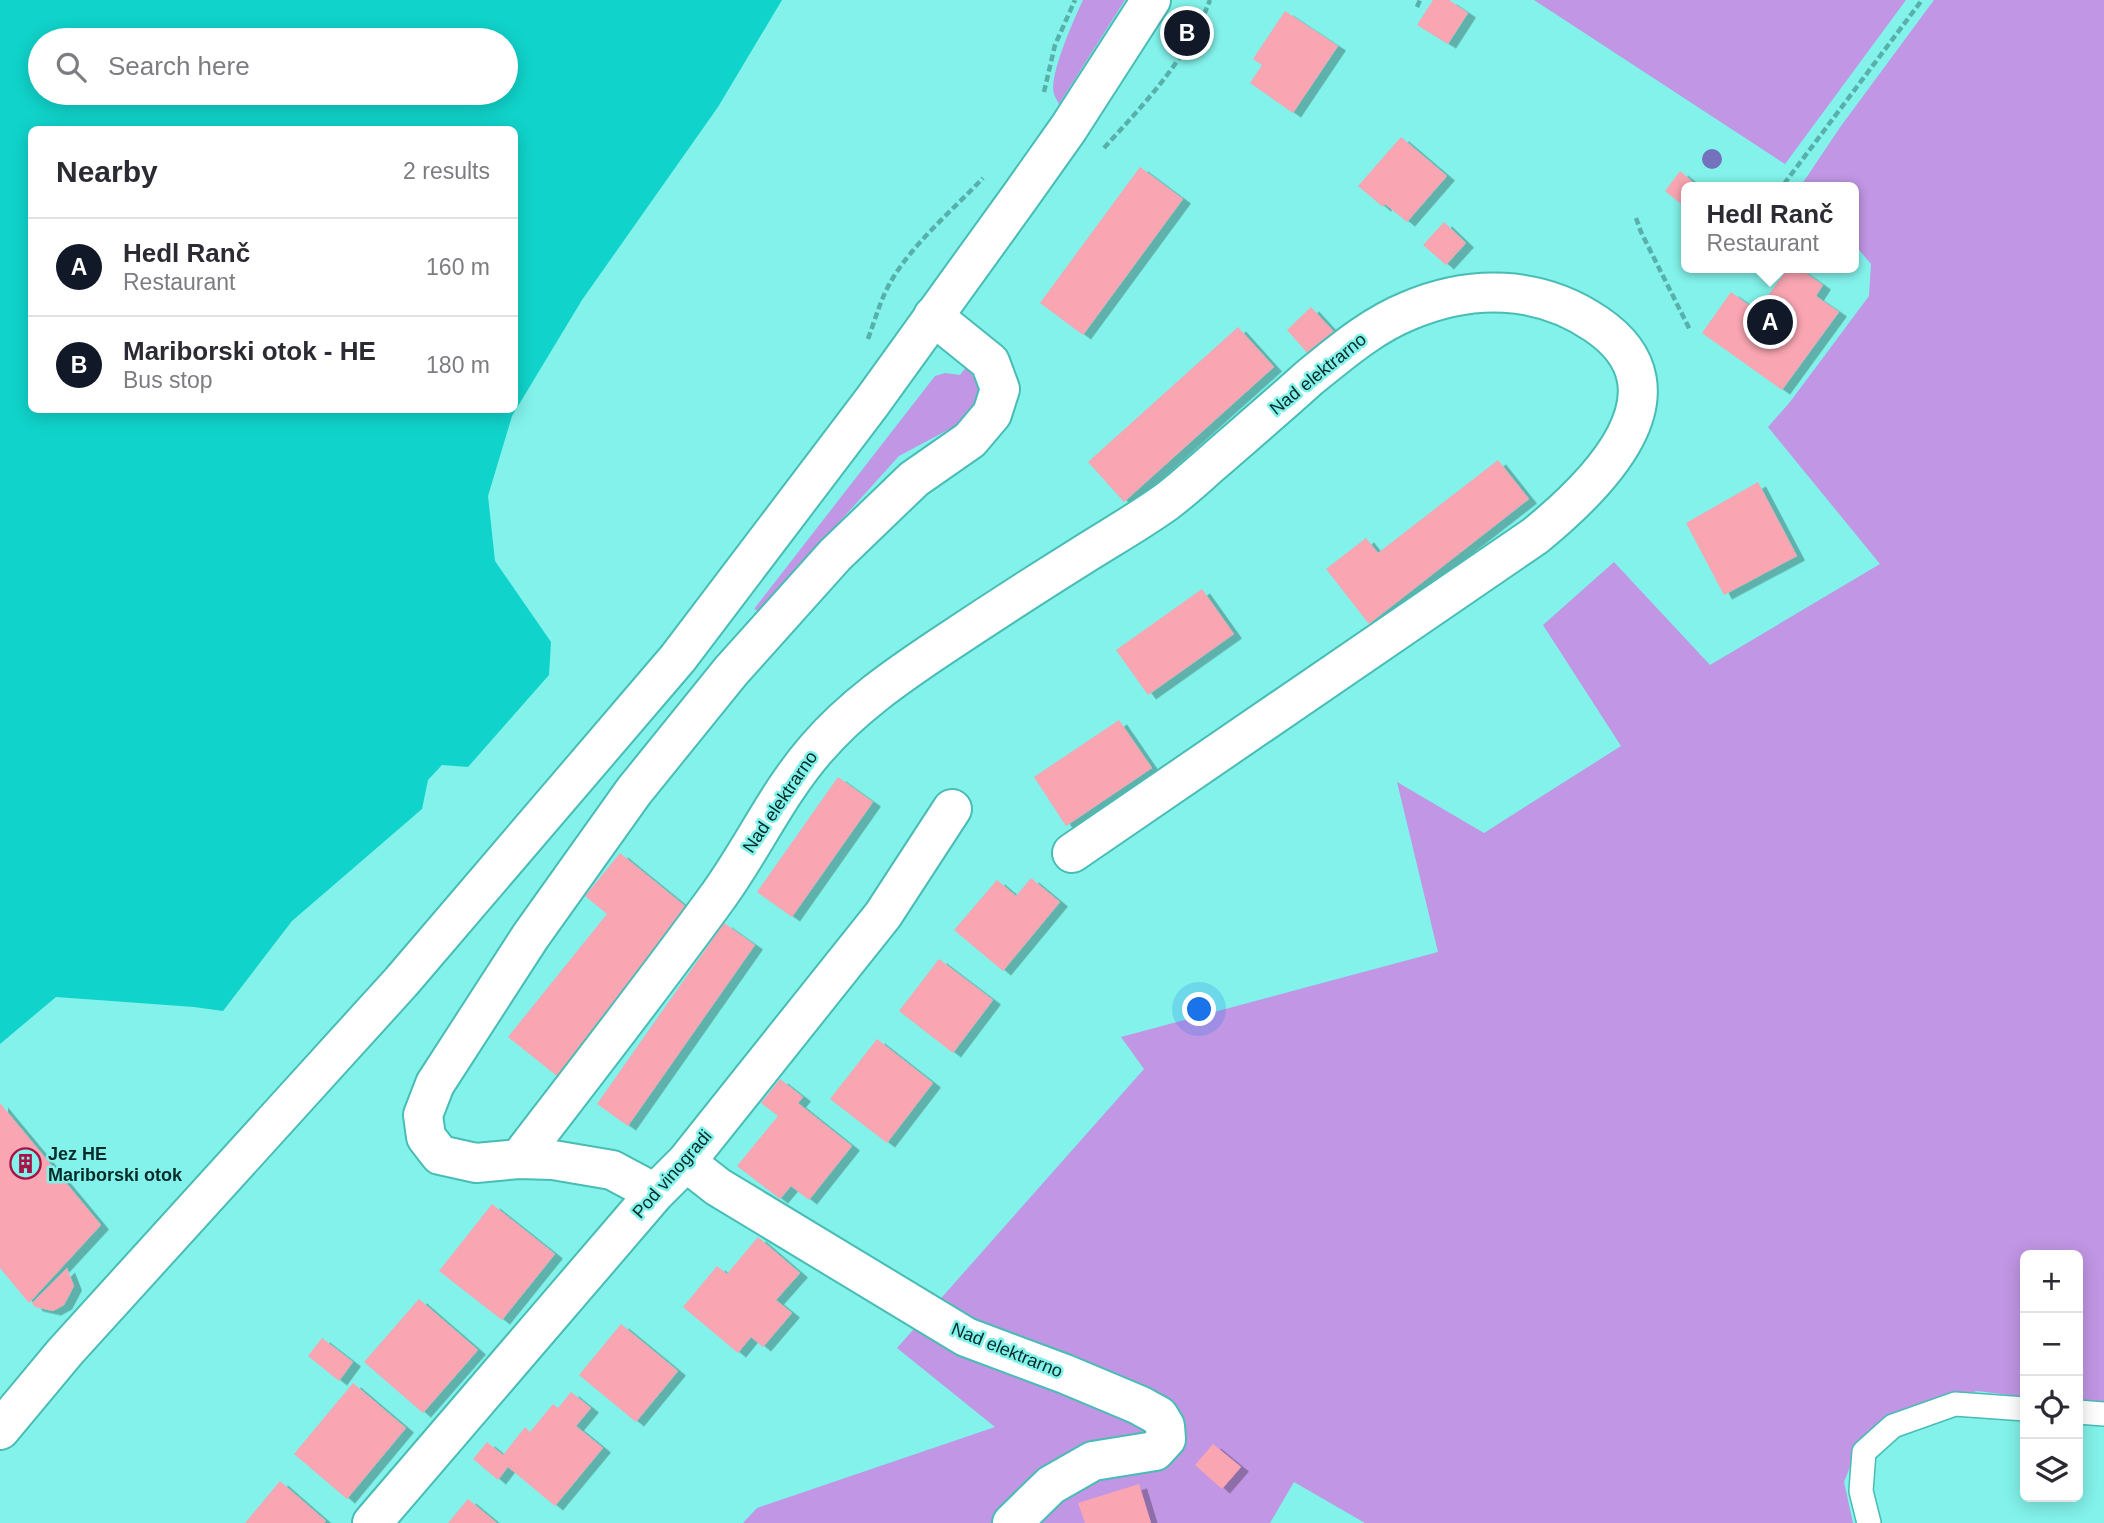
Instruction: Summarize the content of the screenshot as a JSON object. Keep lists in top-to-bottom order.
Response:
{
  "streets": {
    "street": ["Nad elektrarno", "Pod vinogradi"]
  },
  "crossings": [
    ["Nad elektrarno", "Pod vinogradi"]
  ],
  "places": {
    "building": ["Jez HE Mariborski otok"]
  },
  "page": {
    "pins": ["B", "A"],
    "search": "Search here",
    "heading": ["Nearby", "2 results"],
    "popup": ["Hedl Ranč", "Restaurant"],
    "list": [
      {
        "mark": "A",
        "name": "Hedl Ranč",
        "note": "Restaurant",
        "value": "160 m"
      },
      {
        "mark": "B",
        "name": "Mariborski otok - HE",
        "note": "Bus stop",
        "value": "180 m"
      }
    ],
    "map_buttons": ["+", "−"]
  }
}
